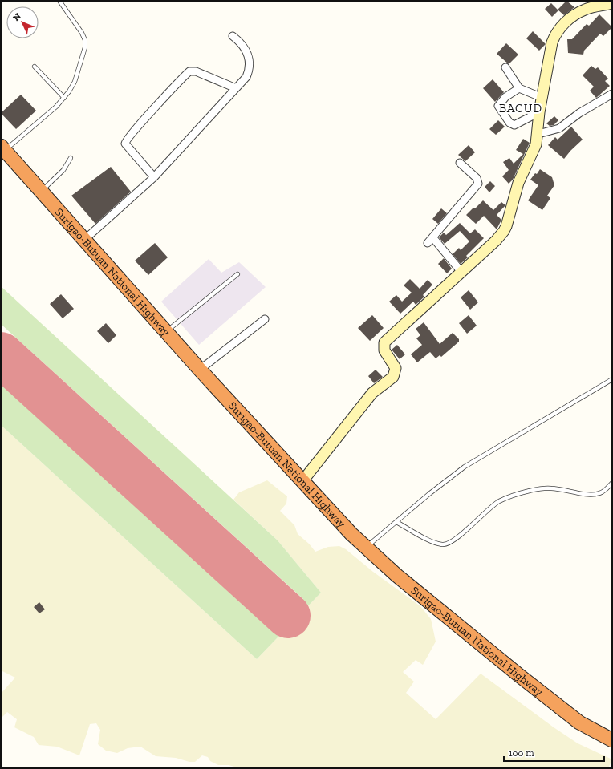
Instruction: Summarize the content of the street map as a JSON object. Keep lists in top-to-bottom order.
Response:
{
  "streets": {
    "highway": ["Surigao-Butuan National Highway"]
  },
  "districts": ["BACUD"],
  "scale_bar": "100 m",
  "north": "top left"
}
